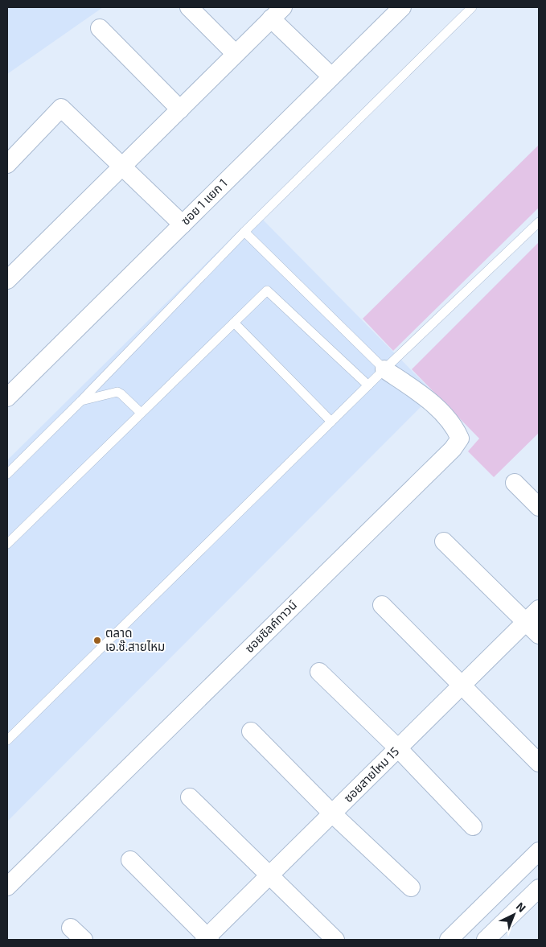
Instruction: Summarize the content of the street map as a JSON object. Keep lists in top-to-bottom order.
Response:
{
  "streets": {
    "street": ["ซอย 1 แยก 1", "ซอยซิลค์ทาวน์", "ซอยสายไหม 15"]
  },
  "places": ["ตลาด เอ.ซ๊.สายไหม"],
  "north": "top right"
}
